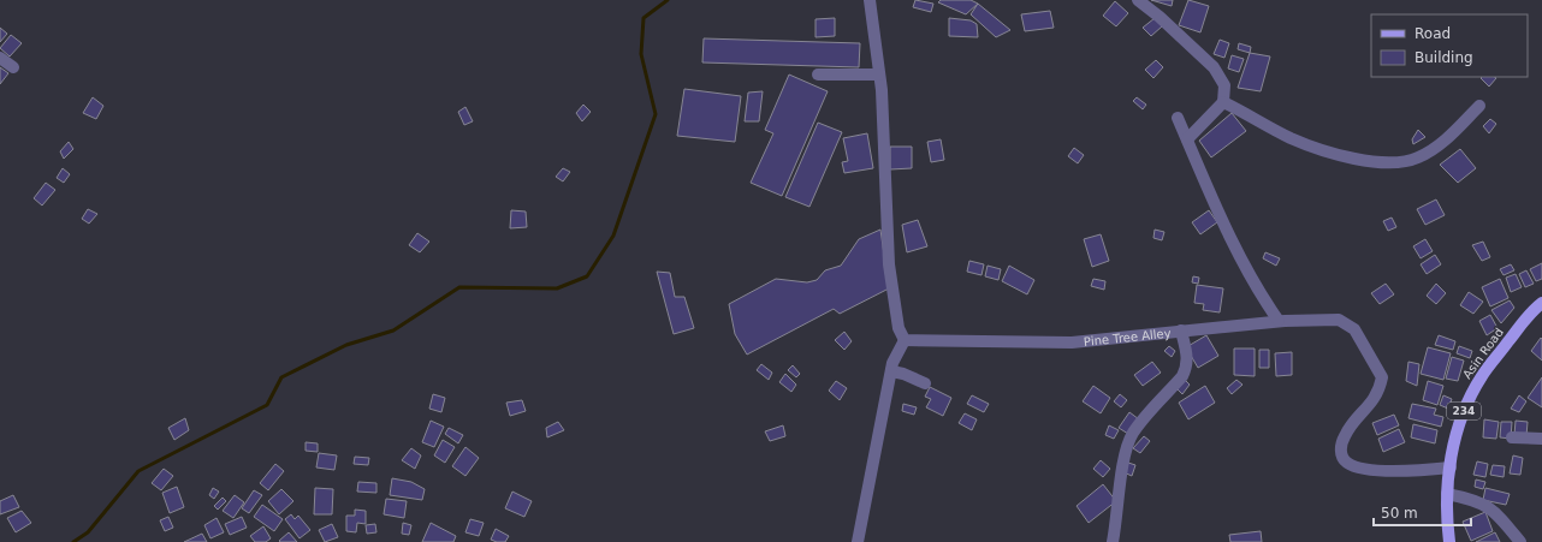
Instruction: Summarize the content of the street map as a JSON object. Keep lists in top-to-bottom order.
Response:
{
  "streets": {
    "main road": ["Asin Road", "234"],
    "street": ["Pine Tree Alley"]
  },
  "crossings": [
    ["Pine Tree Alley", "Asin Road"]
  ],
  "legend": ["Road", "Building"],
  "scale_bar": "50 m"
}
